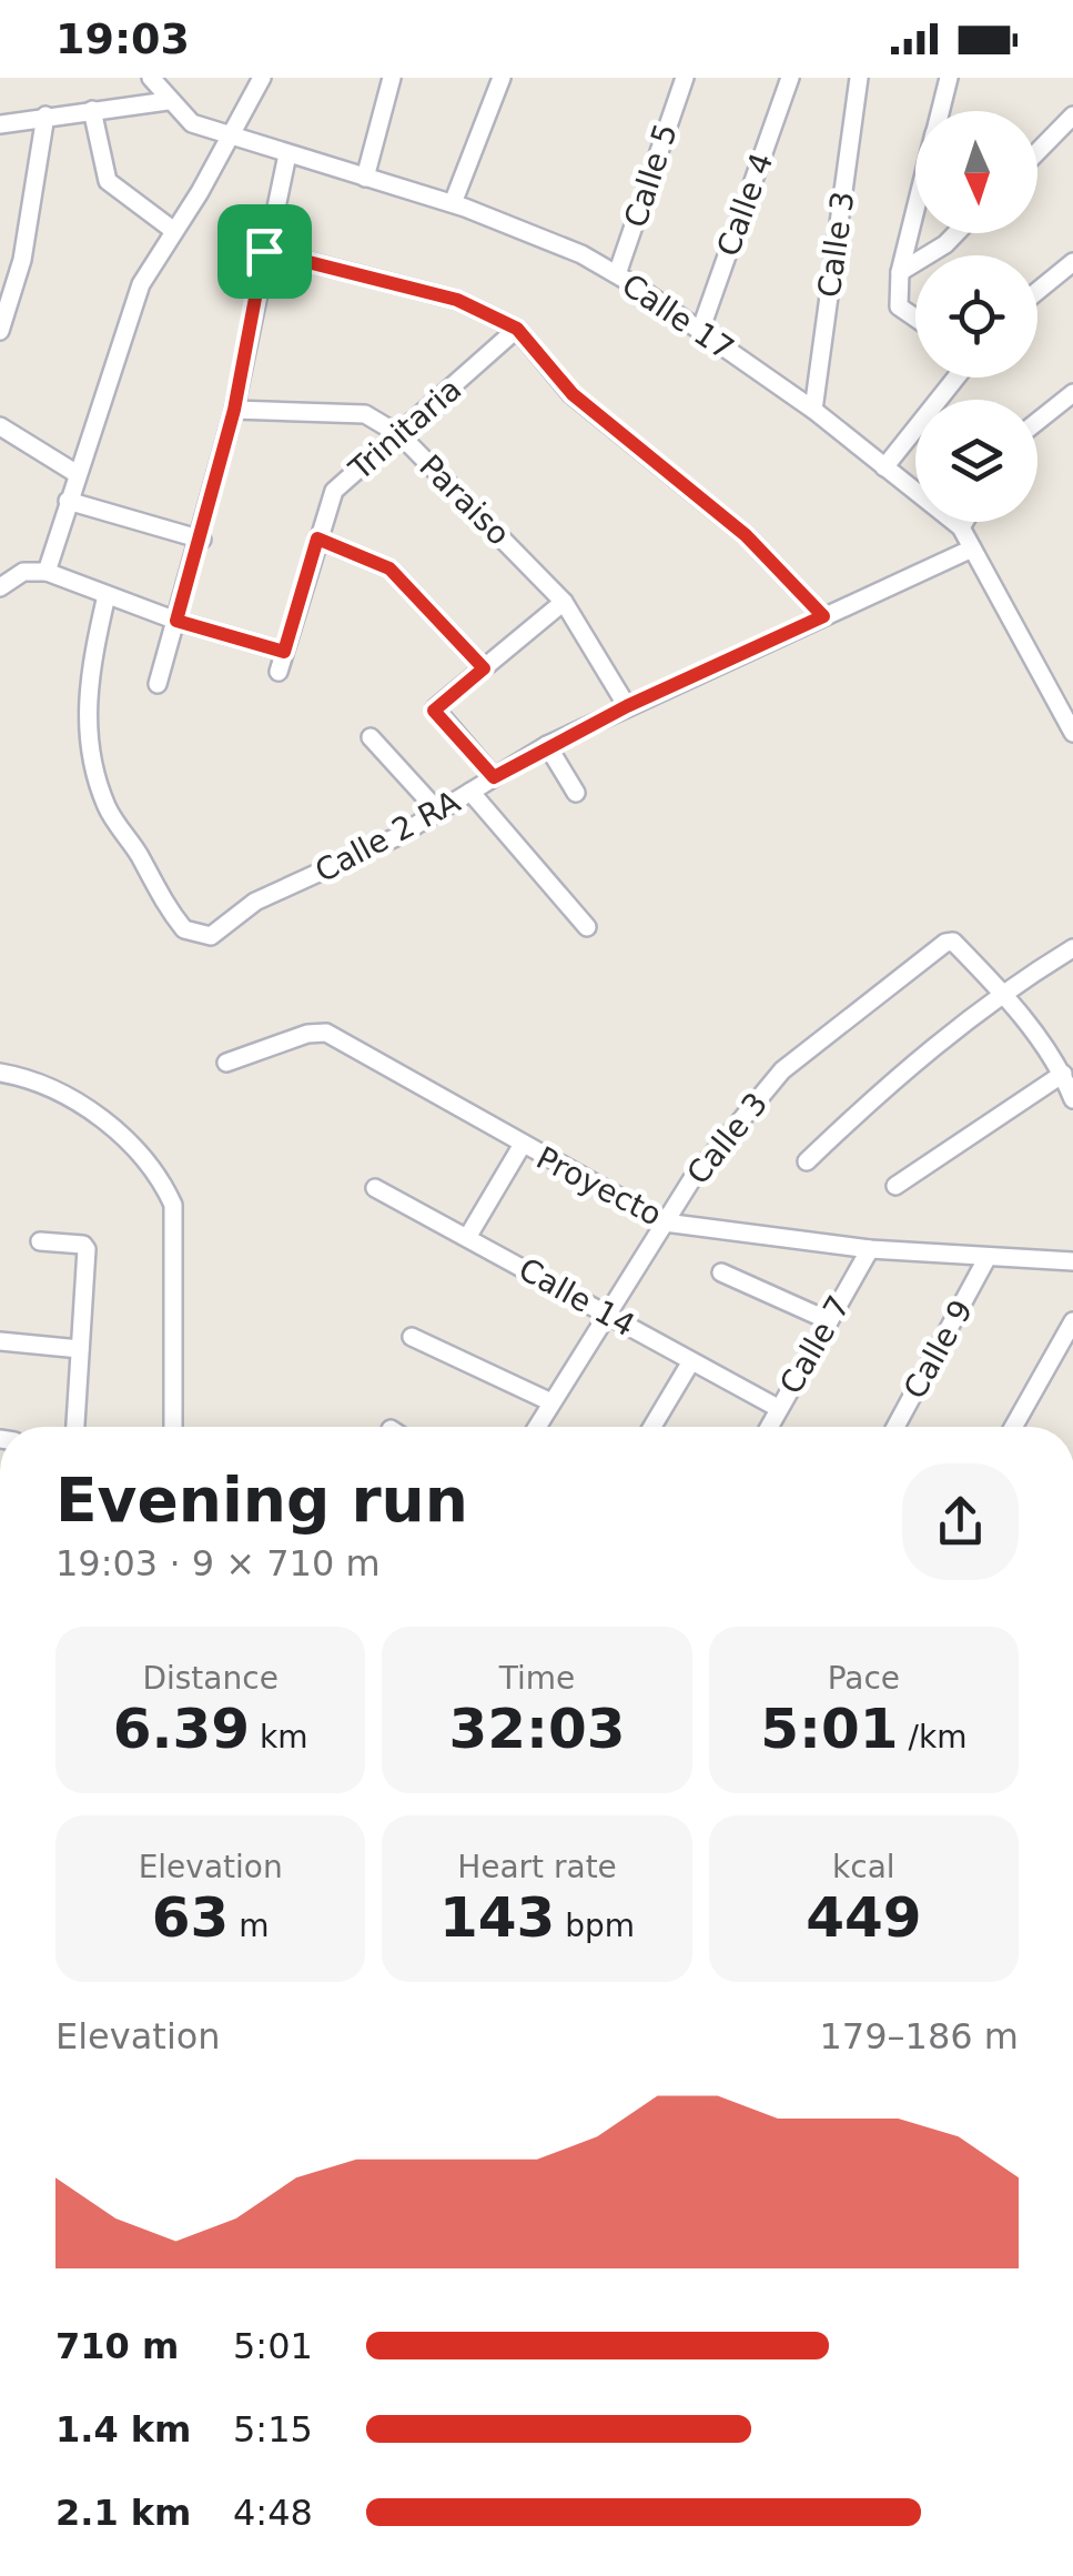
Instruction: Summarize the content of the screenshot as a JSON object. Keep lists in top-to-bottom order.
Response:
{
  "streets": {
    "street": [
      "Calle 5",
      "Calle 4",
      "Calle 3",
      "Calle 17",
      "Trinitaria",
      "Paraiso",
      "Calle 2 RA",
      "Proyecto",
      "Calle 14",
      "Calle 7",
      "Calle 9"
    ]
  },
  "crossings": [
    ["Calle 5", "Calle 17"],
    ["Calle 4", "Calle 17"],
    ["Calle 3", "Calle 17"],
    ["Calle 3", "Proyecto"],
    ["Calle 3", "Calle 14"],
    ["Calle 17", "Calle 2 RA"],
    ["Trinitaria", "Paraiso"],
    ["Paraiso", "Calle 2 RA"],
    ["Proyecto", "Calle 7"],
    ["Proyecto", "Calle 9"],
    ["Calle 14", "Calle 7"]
  ],
  "north": "bottom",
  "page": {
    "status": "19:03",
    "heading": ["Evening run", "19:03 · 9 × 710 m"],
    "stats": [
      ["Distance", "6.39 km"],
      ["Time", "32:03"],
      ["Pace", "5:01 /km"],
      ["Elevation", "63 m"],
      ["Heart rate", "143 bpm"],
      ["kcal", "449"]
    ],
    "chart": ["Elevation", "179–186 m"],
    "list": [
      {
        "name": "710 m",
        "note": "5:01"
      },
      {
        "name": "1.4 km",
        "note": "5:15"
      },
      {
        "name": "2.1 km",
        "note": "4:48"
      }
    ]
  }
}
